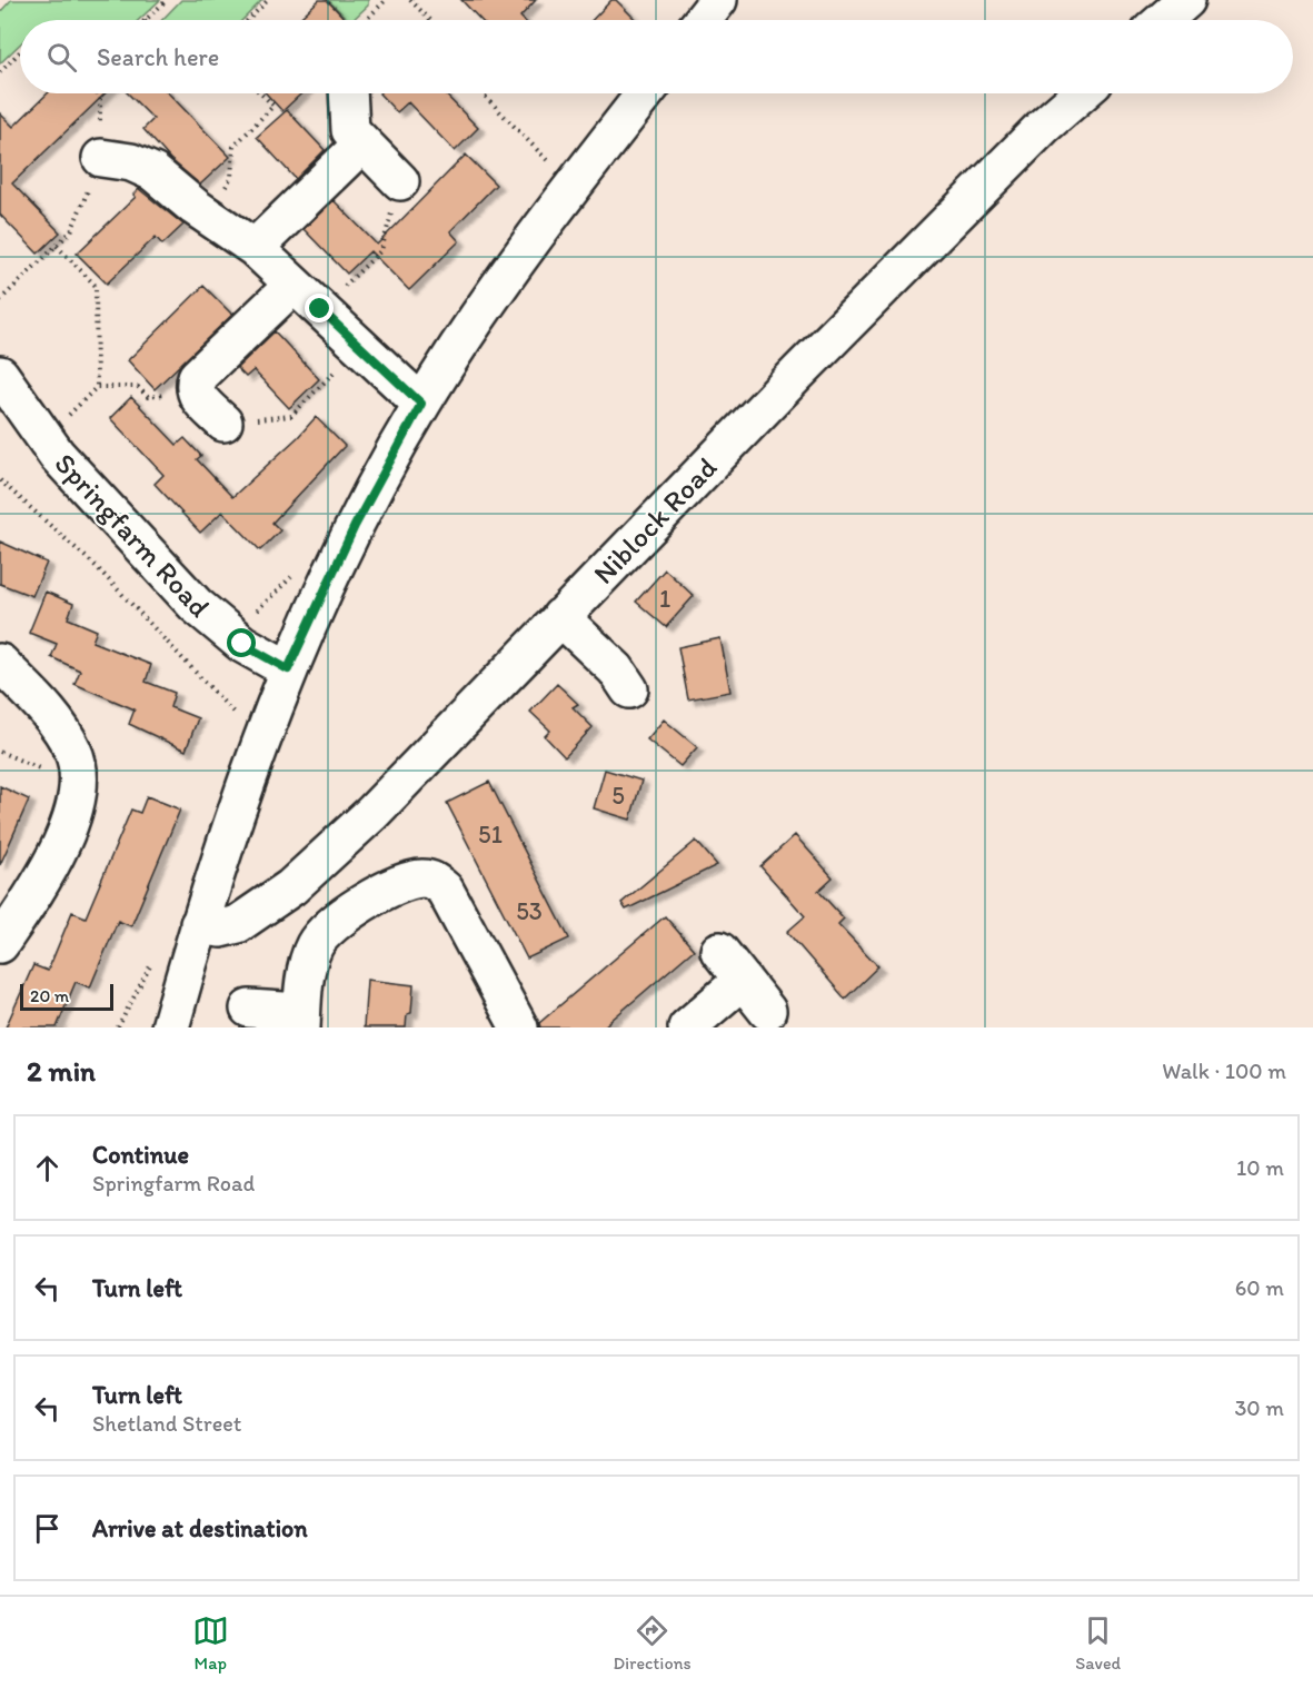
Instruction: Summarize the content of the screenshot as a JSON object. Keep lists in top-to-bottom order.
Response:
{
  "streets": {
    "street": ["Niblock Road", "Springfarm Road"]
  },
  "house_numbers": [
    "1",
    "5",
    "51",
    "53"
  ],
  "scale_bar": "20 m",
  "page": {
    "search": "Search here",
    "scale": "20 m",
    "heading": ["2 min", "Walk · 100 m"],
    "list": [
      ["Continue", "Springfarm Road", "10 m"],
      ["Turn left", "60 m"],
      ["Turn left", "Shetland Street", "30 m"],
      "Arrive at destination"
    ],
    "nav": ["Map", "Directions", "Saved"]
  }
}
